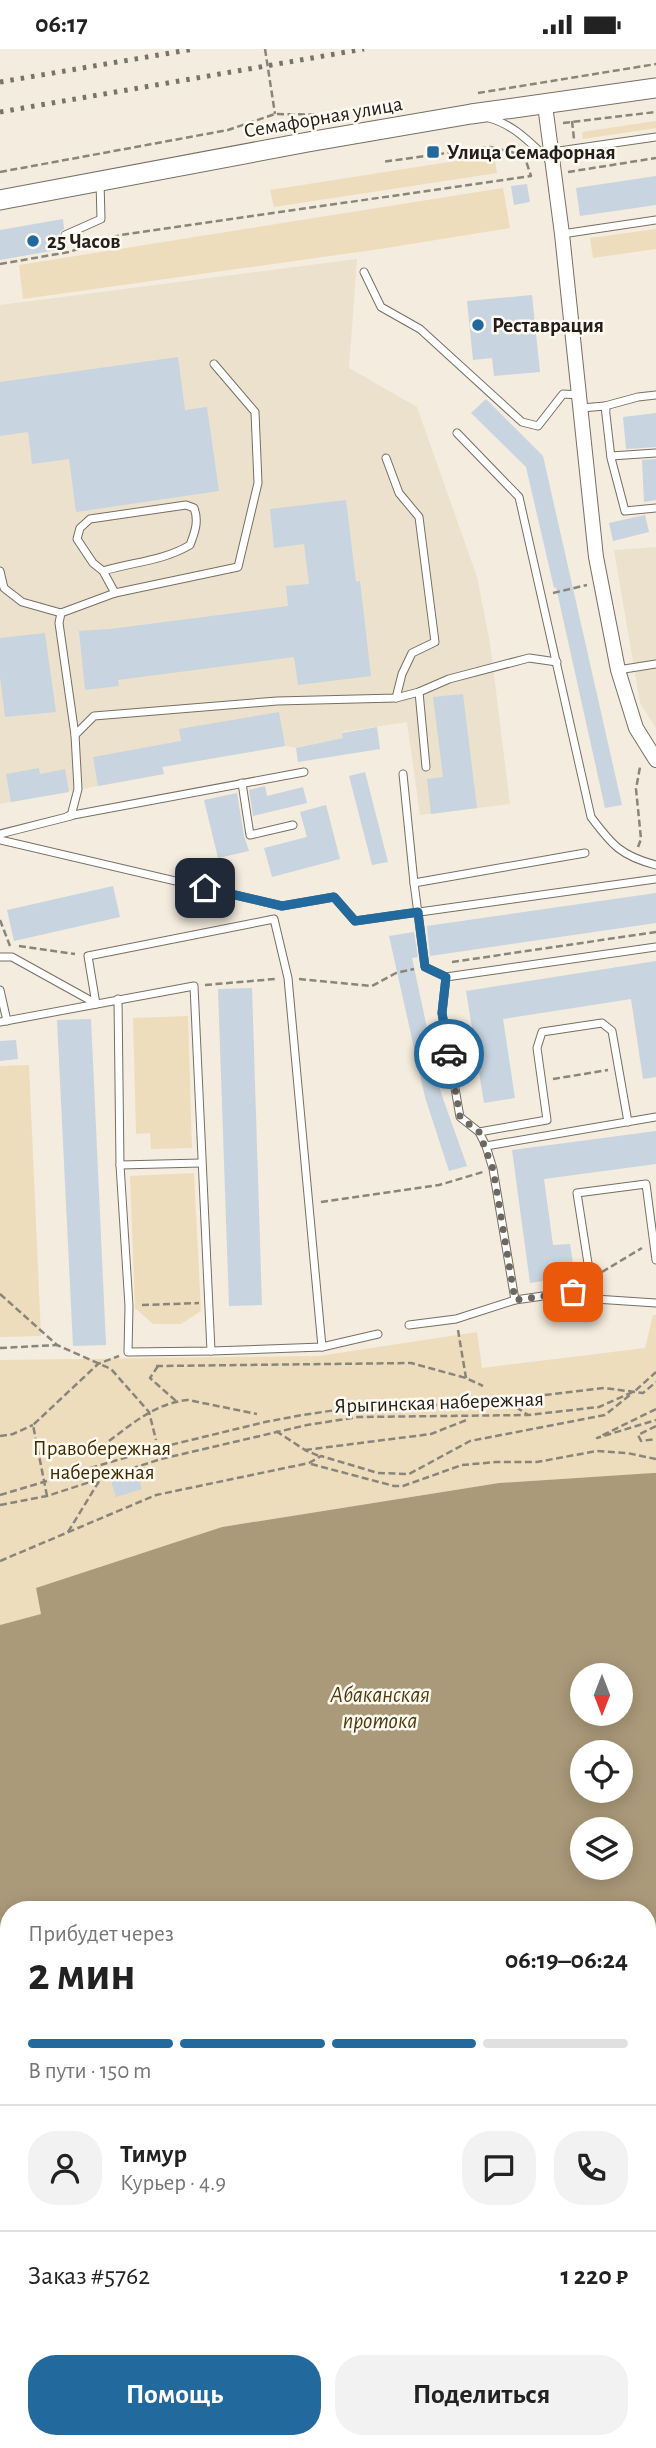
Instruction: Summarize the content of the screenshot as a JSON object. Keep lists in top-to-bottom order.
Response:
{
  "streets": {
    "main road": ["Семафорная улица"],
    "path": ["Ярыгинская набережная"]
  },
  "water": ["Абаканская протока"],
  "parks": ["Правобережная набережная"],
  "places": {
    "transit": ["Улица Семафорная"],
    "other": ["25 Часов", "Реставрация"]
  },
  "north": "bottom",
  "page": {
    "status": "06:17",
    "heading": ["2 мин", "Прибудет через", "06:19–06:24"],
    "panel": [
      "Тимур",
      "Курьер · 4.9",
      "Заказ #5762",
      "1 220 ₽"
    ],
    "bar": "В пути · 150 m",
    "buttons": ["Помощь", "Поделиться"]
  }
}
